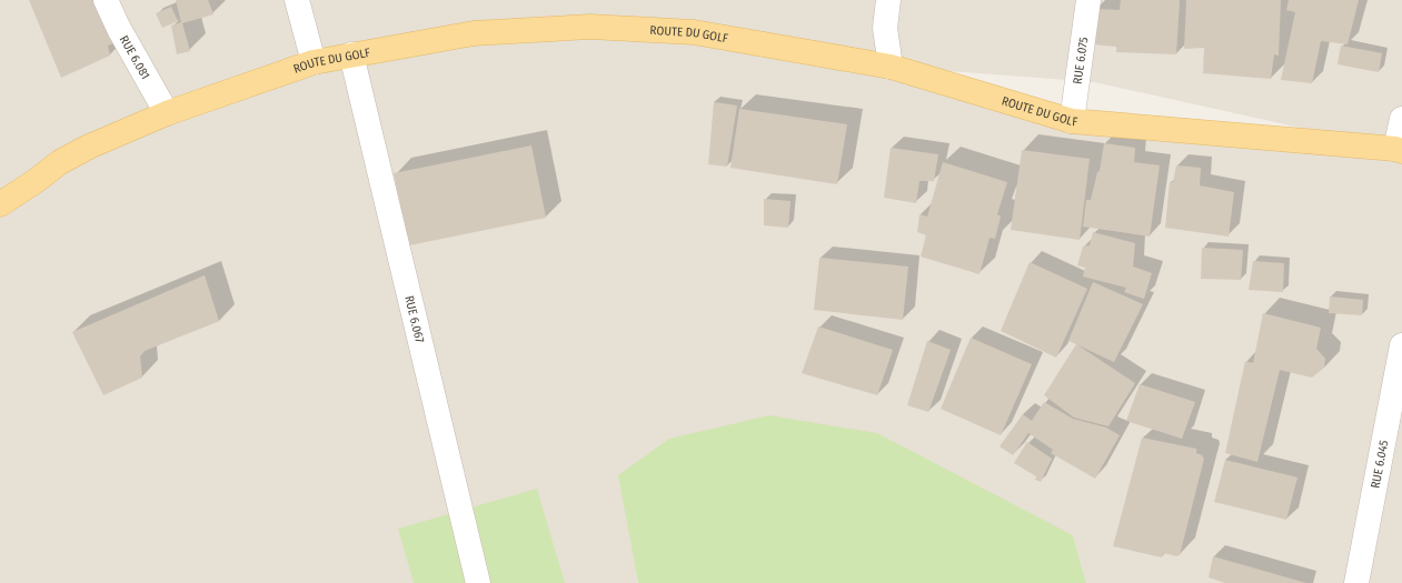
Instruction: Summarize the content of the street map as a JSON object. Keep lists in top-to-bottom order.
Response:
{
  "streets": {
    "main road": ["ROUTE DU GOLF"],
    "street": [
      "RUE 6.081",
      "RUE 6.075",
      "RUE 6.067",
      "RUE 6.045"
    ]
  },
  "crossings": [
    ["ROUTE DU GOLF", "RUE 6.081"],
    ["ROUTE DU GOLF", "RUE 6.075"],
    ["ROUTE DU GOLF", "RUE 6.067"]
  ]
}
